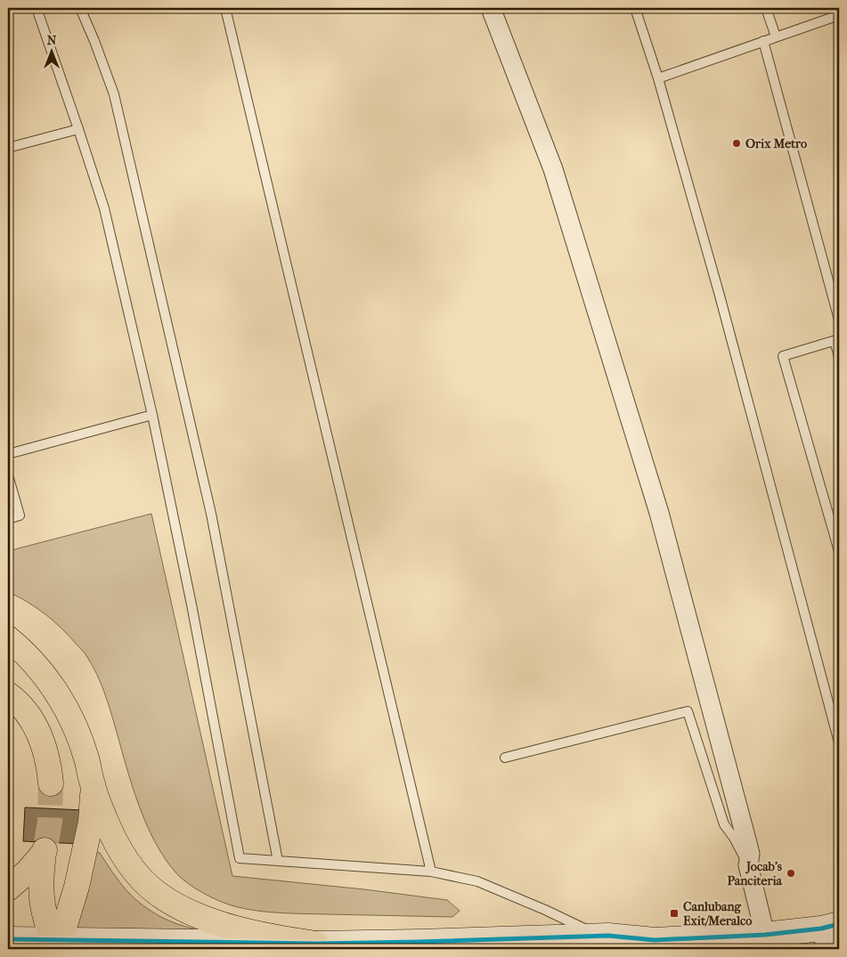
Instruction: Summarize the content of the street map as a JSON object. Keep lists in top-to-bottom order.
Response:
{
  "places": {
    "other": ["Orix Metro", "Jocab's Panciteria"],
    "transit": ["Canlubang Exit/Meralco"]
  },
  "north": "top"
}
